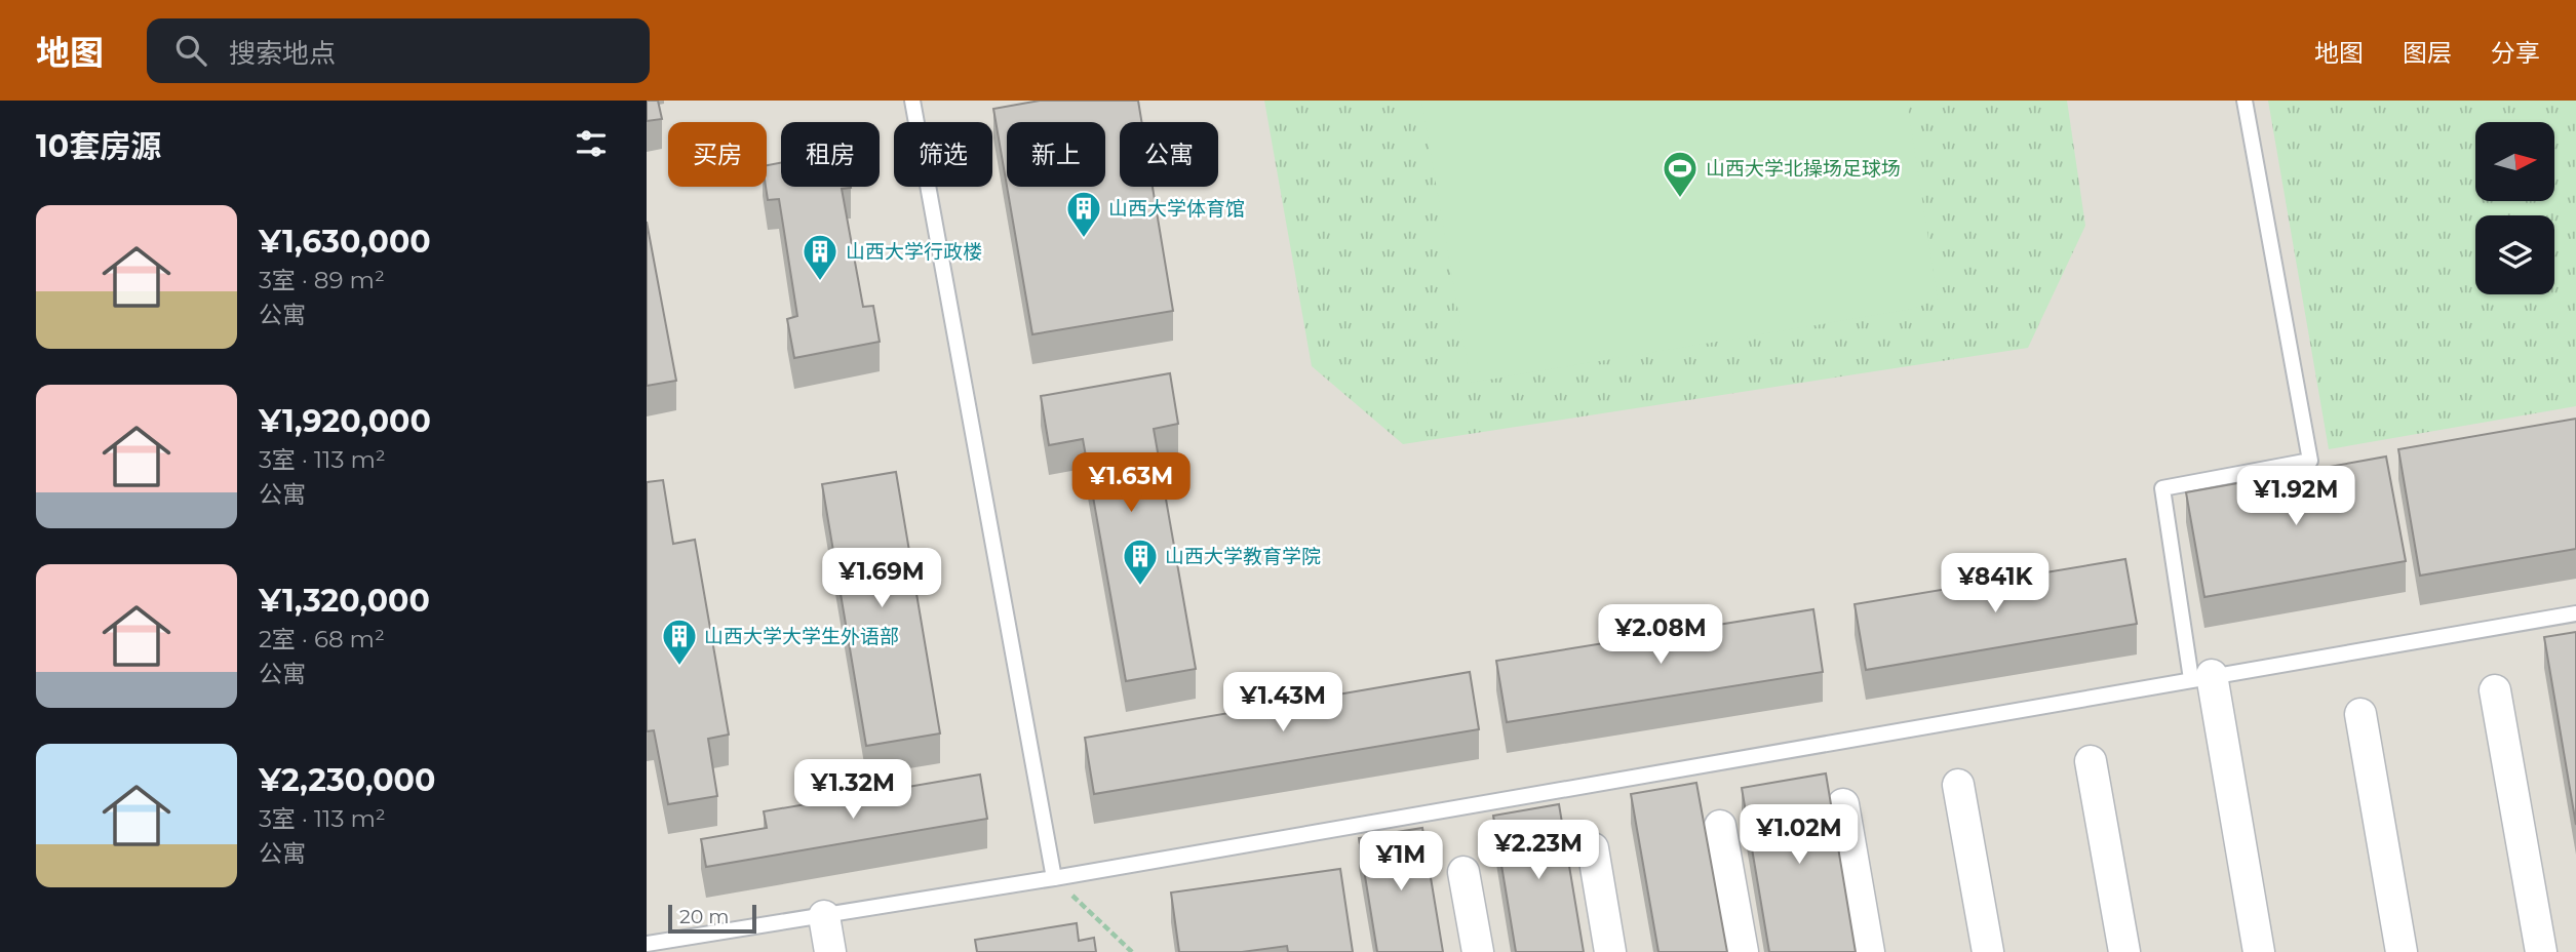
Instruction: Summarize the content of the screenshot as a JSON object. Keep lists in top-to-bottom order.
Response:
{
  "places": {
    "sports": ["山西大学北操场足球场"],
    "building": [
      "山西大学体育馆",
      "山西大学行政楼",
      "山西大学教育学院",
      "山西大学大学生外语部"
    ]
  },
  "scale_bar": "20 m",
  "north": "right",
  "page": {
    "header": "地图",
    "search": "搜索地点",
    "nav": ["地图", "图层", "分享"],
    "heading": "10套房源",
    "chip": [
      "买房",
      "租房",
      "筛选",
      "新上",
      "公寓"
    ],
    "list": [
      {
        "name": "¥1,630,000",
        "note": "3室 · 89 m² · 公寓"
      },
      {
        "name": "¥1,920,000",
        "note": "3室 · 113 m² · 公寓"
      },
      {
        "name": "¥1,320,000",
        "note": "2室 · 68 m² · 公寓"
      },
      {
        "name": "¥2,230,000",
        "note": "3室 · 113 m² · 公寓"
      }
    ],
    "price": [
      "¥1.63M",
      "¥1.92M",
      "¥1.69M",
      "¥841K",
      "¥2.08M",
      "¥1.43M",
      "¥1.32M",
      "¥1.02M",
      "¥2.23M",
      "¥1M"
    ],
    "scale": "20 m"
  }
}
